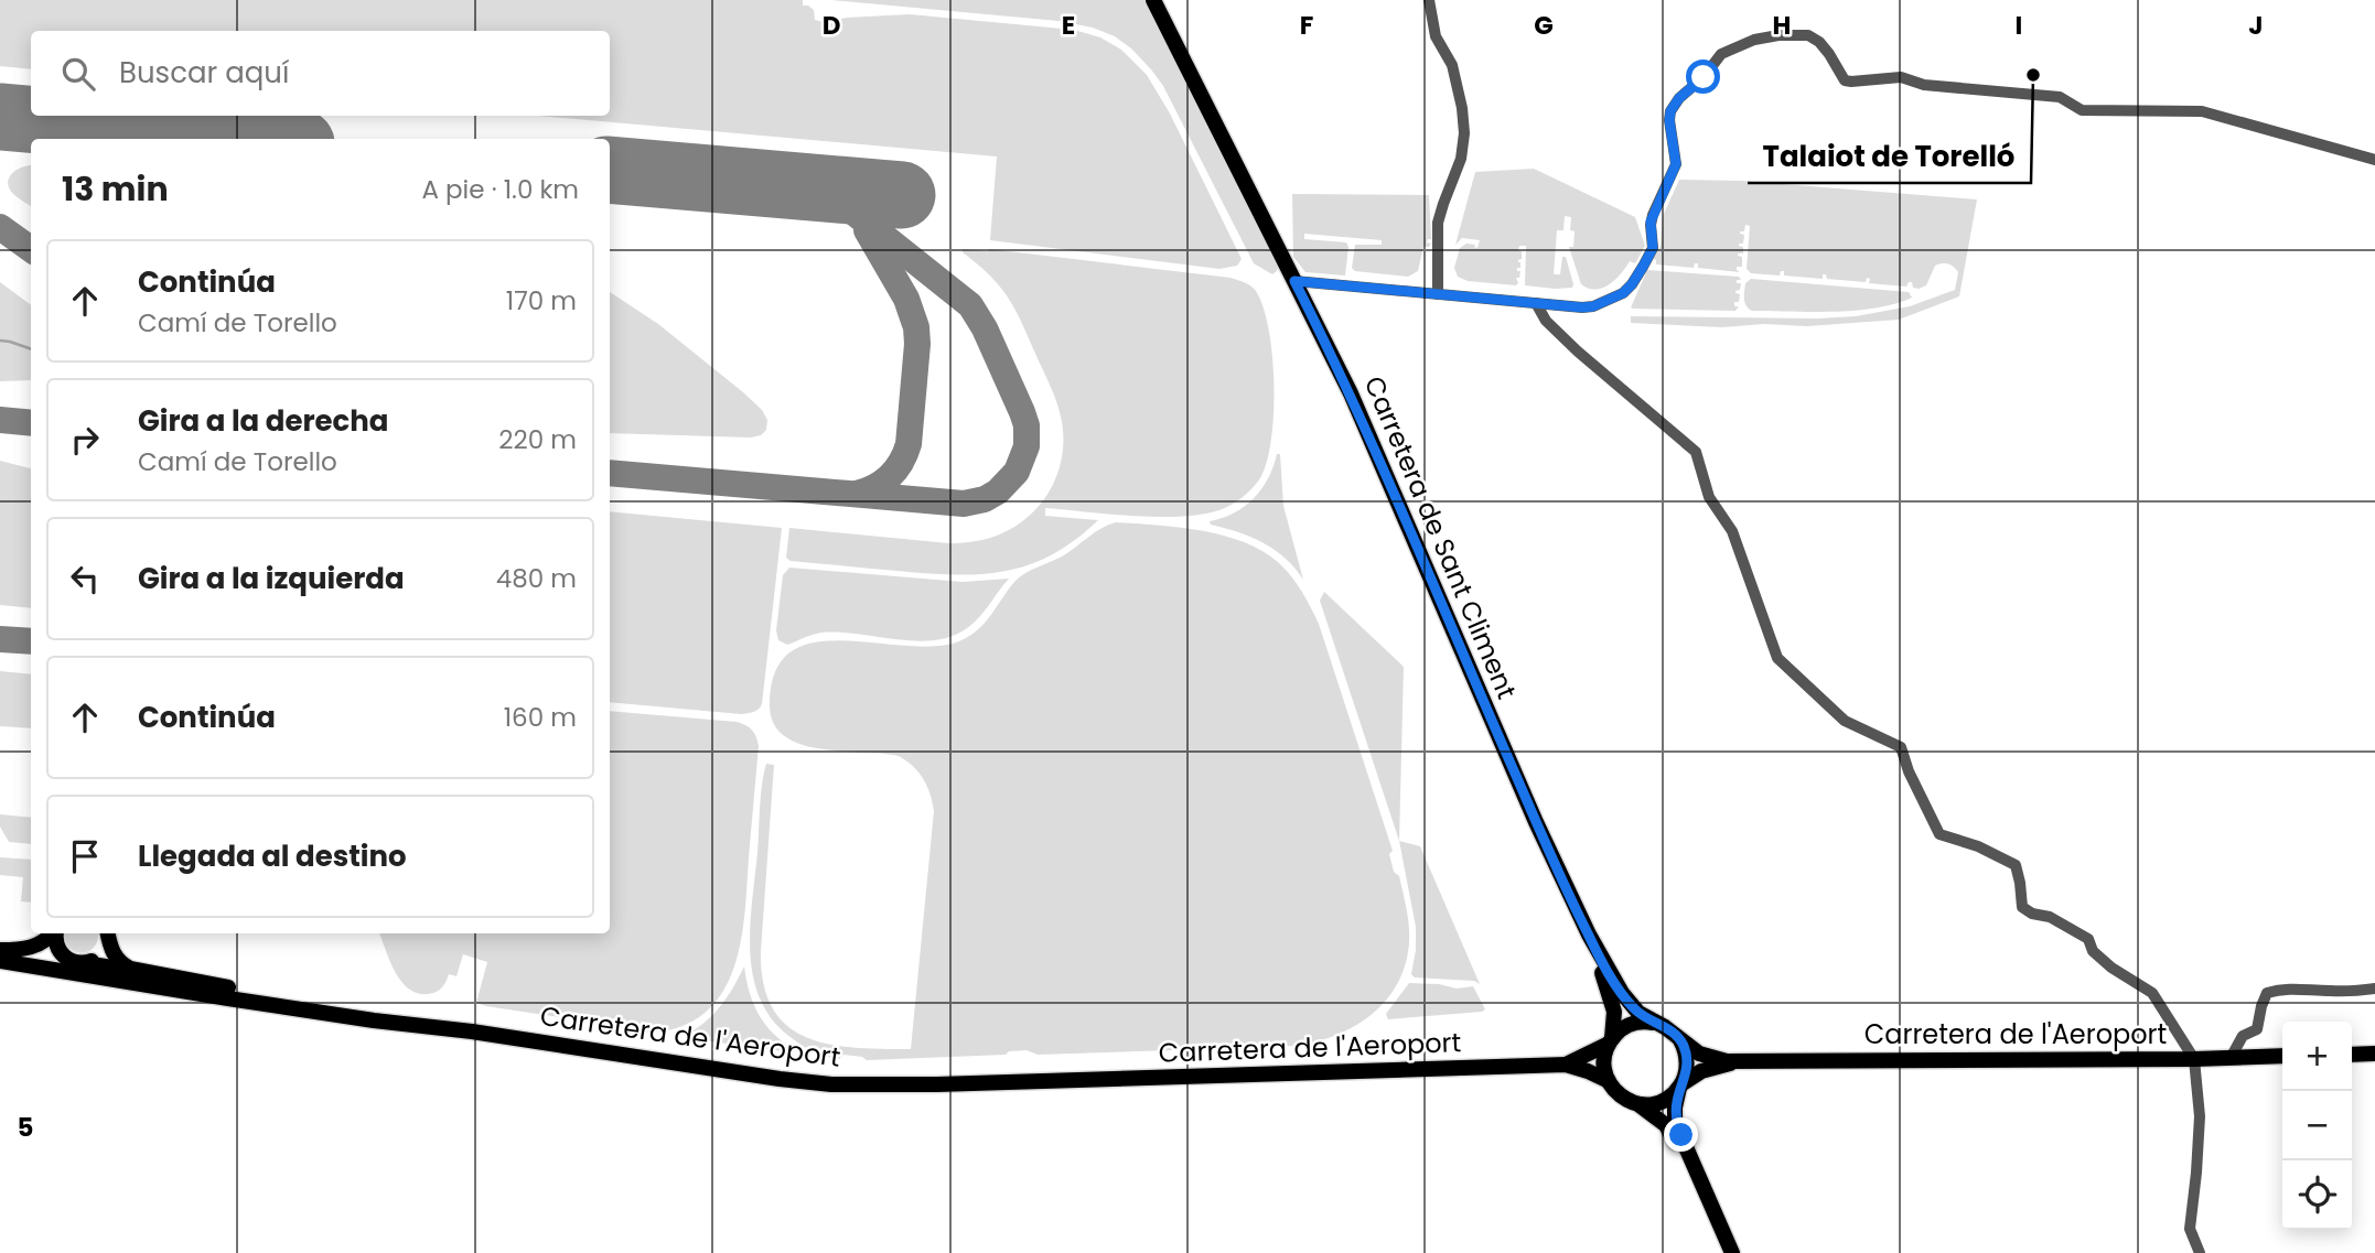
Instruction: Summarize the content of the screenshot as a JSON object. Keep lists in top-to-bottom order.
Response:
{
  "streets": {
    "main road": ["Carretera de Sant Climent", "Carretera de l'Aeroport"]
  },
  "places": ["Talaiot de Torelló"],
  "page": {
    "search": "Buscar aquí",
    "heading": ["13 min", "A pie · 1.0 km"],
    "list": [
      ["Continúa", "Camí de Torello", "170 m"],
      ["Gira a la derecha", "Camí de Torello", "220 m"],
      ["Gira a la izquierda", "480 m"],
      ["Continúa", "160 m"],
      "Llegada al destino"
    ],
    "map_buttons": ["+", "−"]
  },
  "grid": {
    "columns": [
      "D",
      "E",
      "F",
      "G",
      "H",
      "I",
      "J"
    ],
    "rows": ["5"]
  }
}
